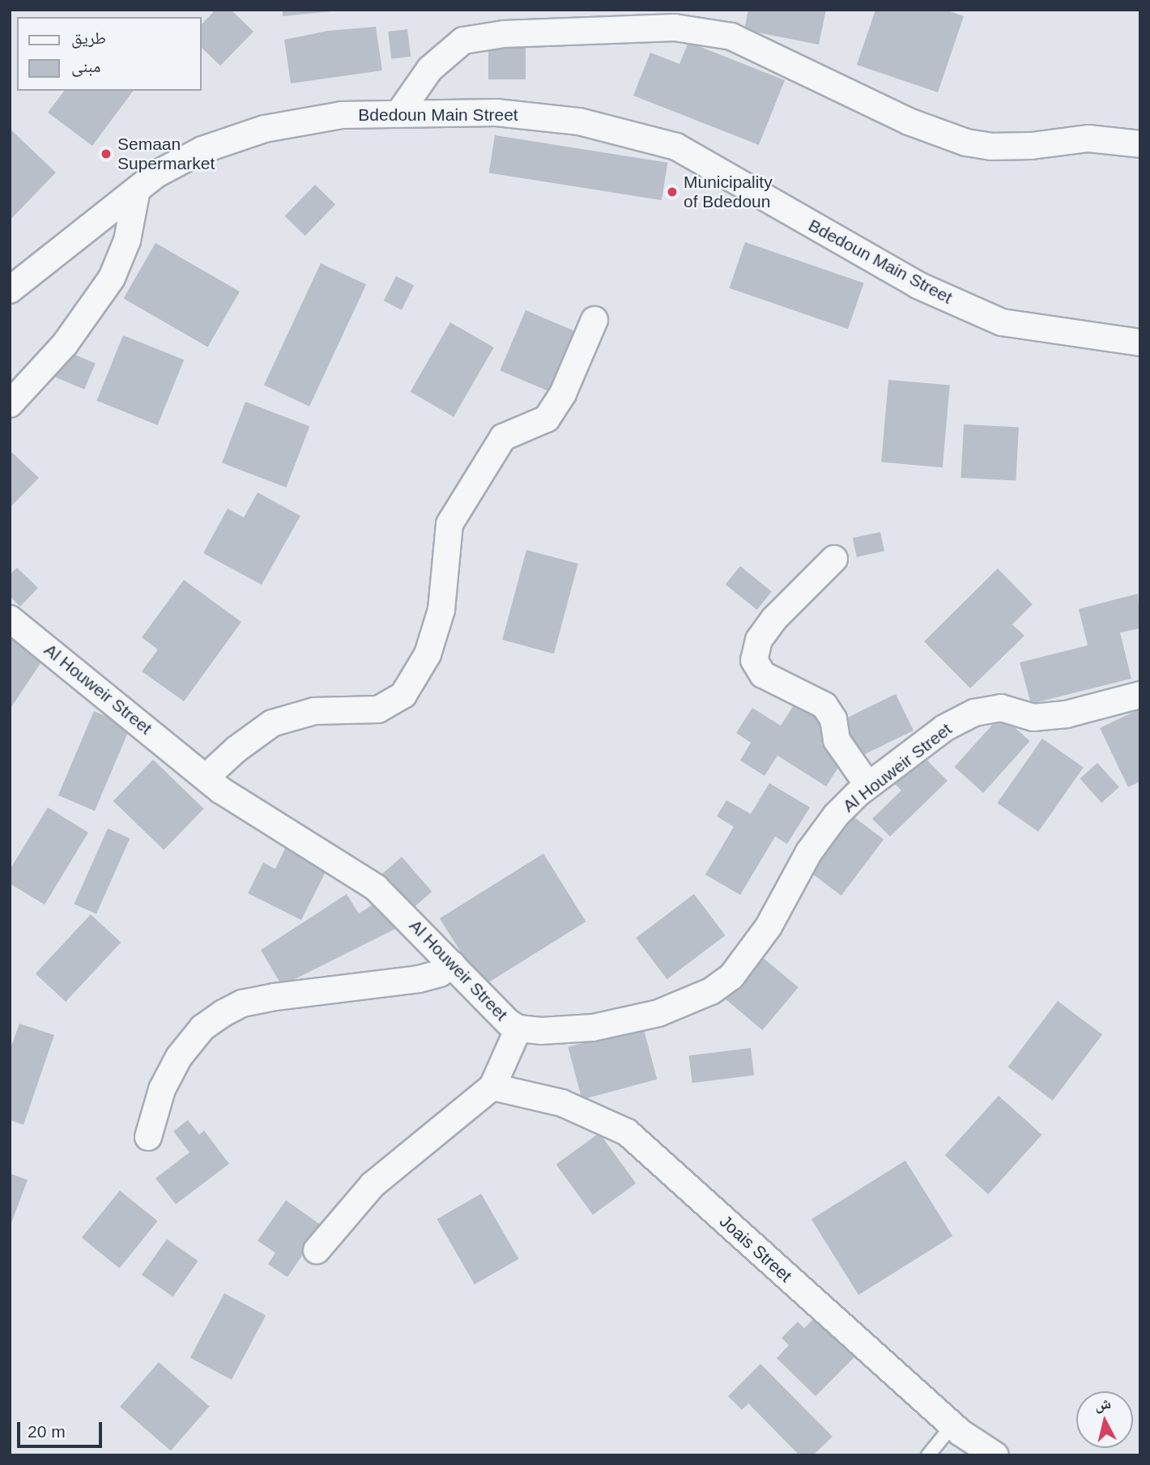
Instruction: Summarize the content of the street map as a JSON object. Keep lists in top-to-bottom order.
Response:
{
  "streets": {
    "street": ["Bdedoun Main Street", "Al Houweir Street", "Joais Street"]
  },
  "places": ["Semaan Supermarket", "Municipality of Bdedoun"],
  "legend": ["طريق", "مبنى"],
  "scale_bar": "20 m",
  "north": "top"
}
